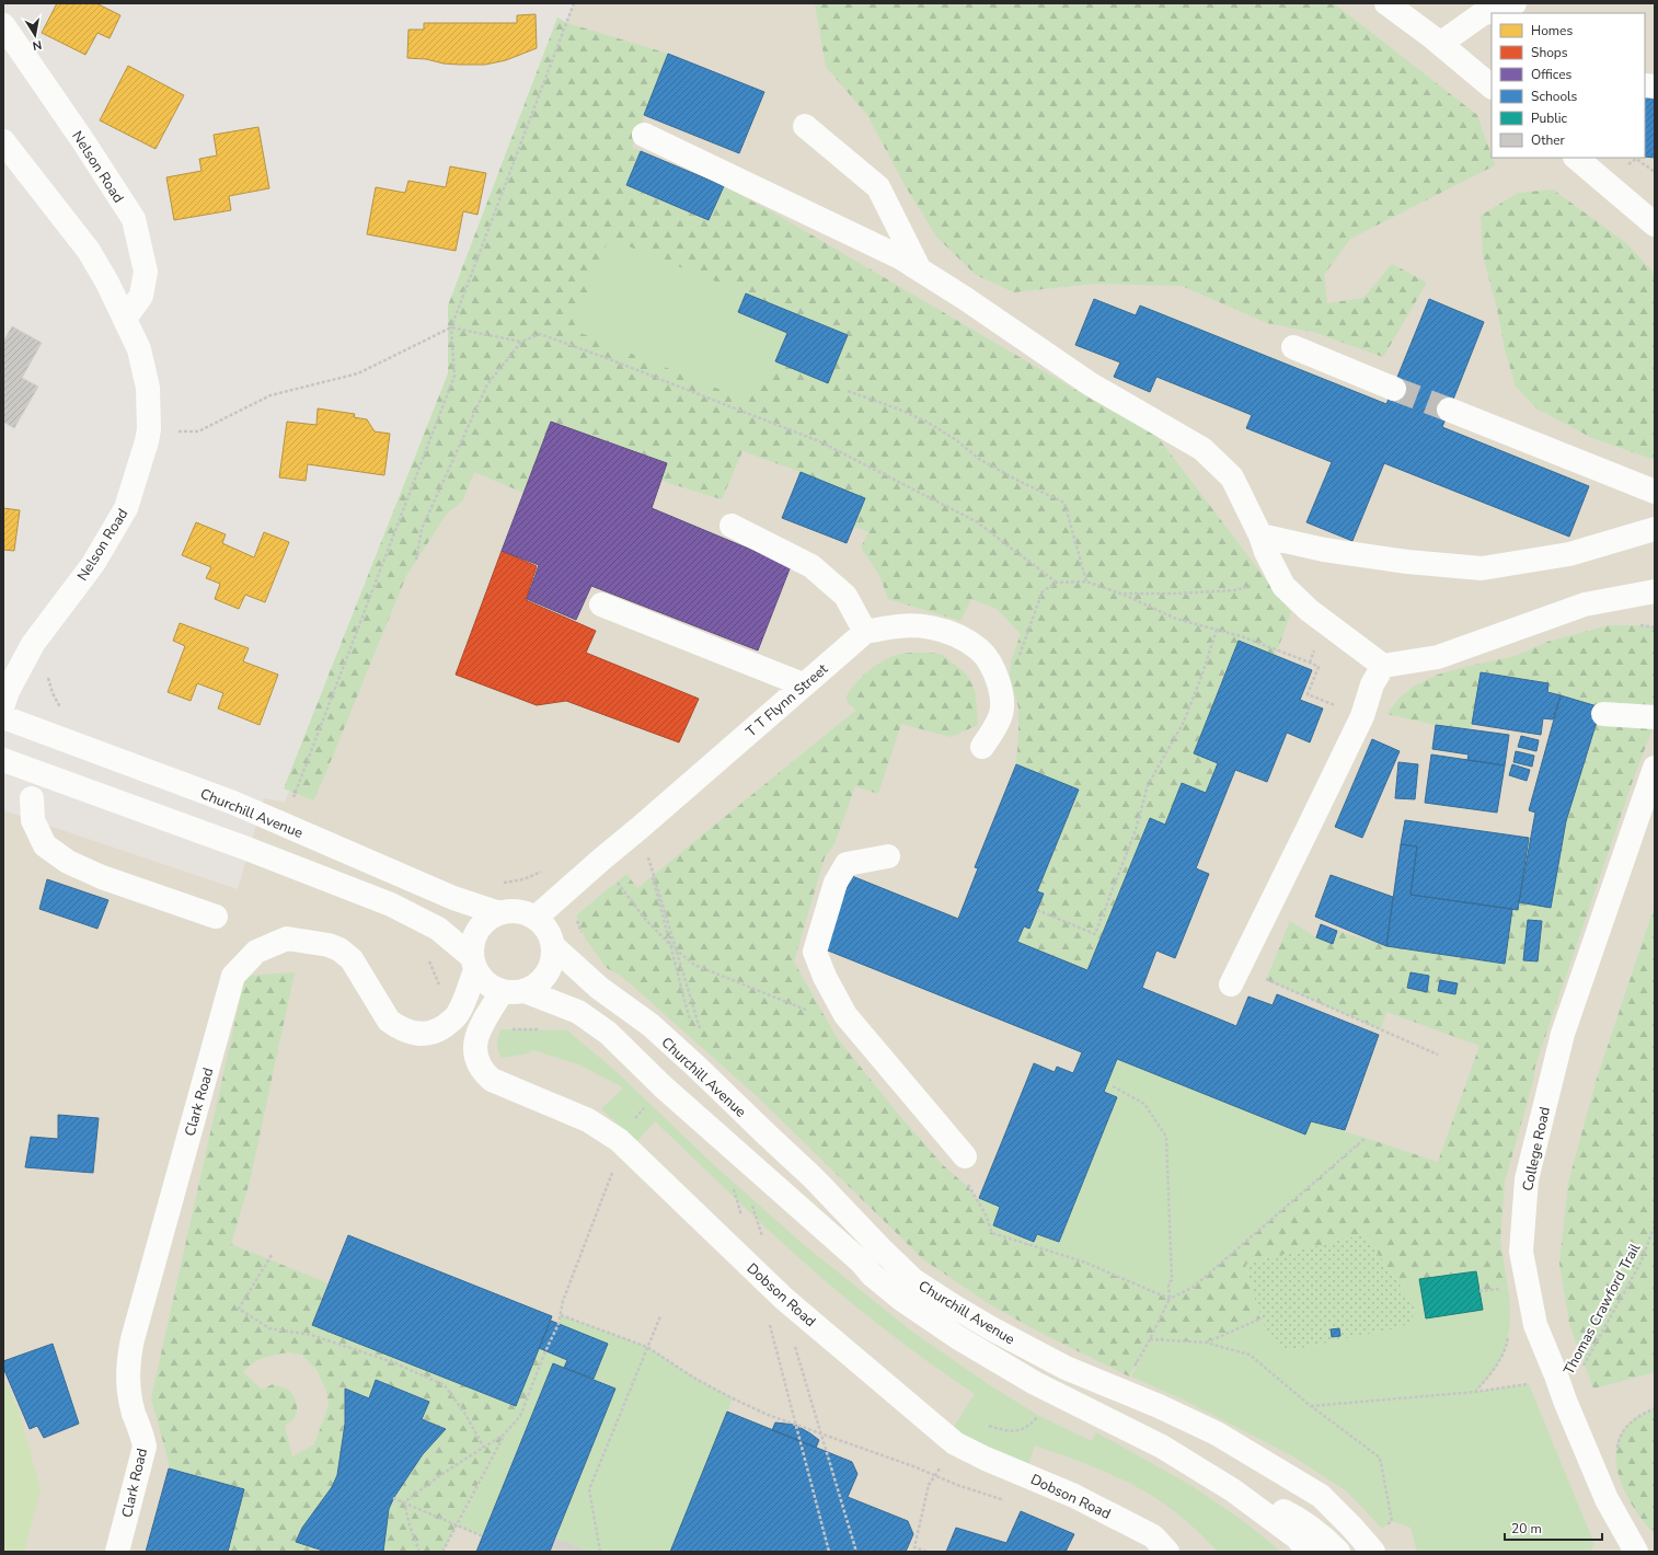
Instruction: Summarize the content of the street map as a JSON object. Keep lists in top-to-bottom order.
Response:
{
  "streets": {
    "street": [
      "Nelson Road",
      "T T Flynn Street",
      "Churchill Avenue",
      "Clark Road",
      "College Road",
      "Dobson Road"
    ],
    "path": ["Thomas Crawford Trail"]
  },
  "crossings": [
    ["T T Flynn Street", "Churchill Avenue"],
    ["T T Flynn Street", "Clark Road"],
    ["T T Flynn Street", "Dobson Road"],
    ["Churchill Avenue", "Clark Road"],
    ["Churchill Avenue", "Dobson Road"],
    ["Clark Road", "Dobson Road"],
    ["College Road", "Thomas Crawford Trail"]
  ],
  "legend": [
    "Homes",
    "Shops",
    "Offices",
    "Schools",
    "Public",
    "Other"
  ],
  "scale_bar": "20 m",
  "north": "bottom"
}
